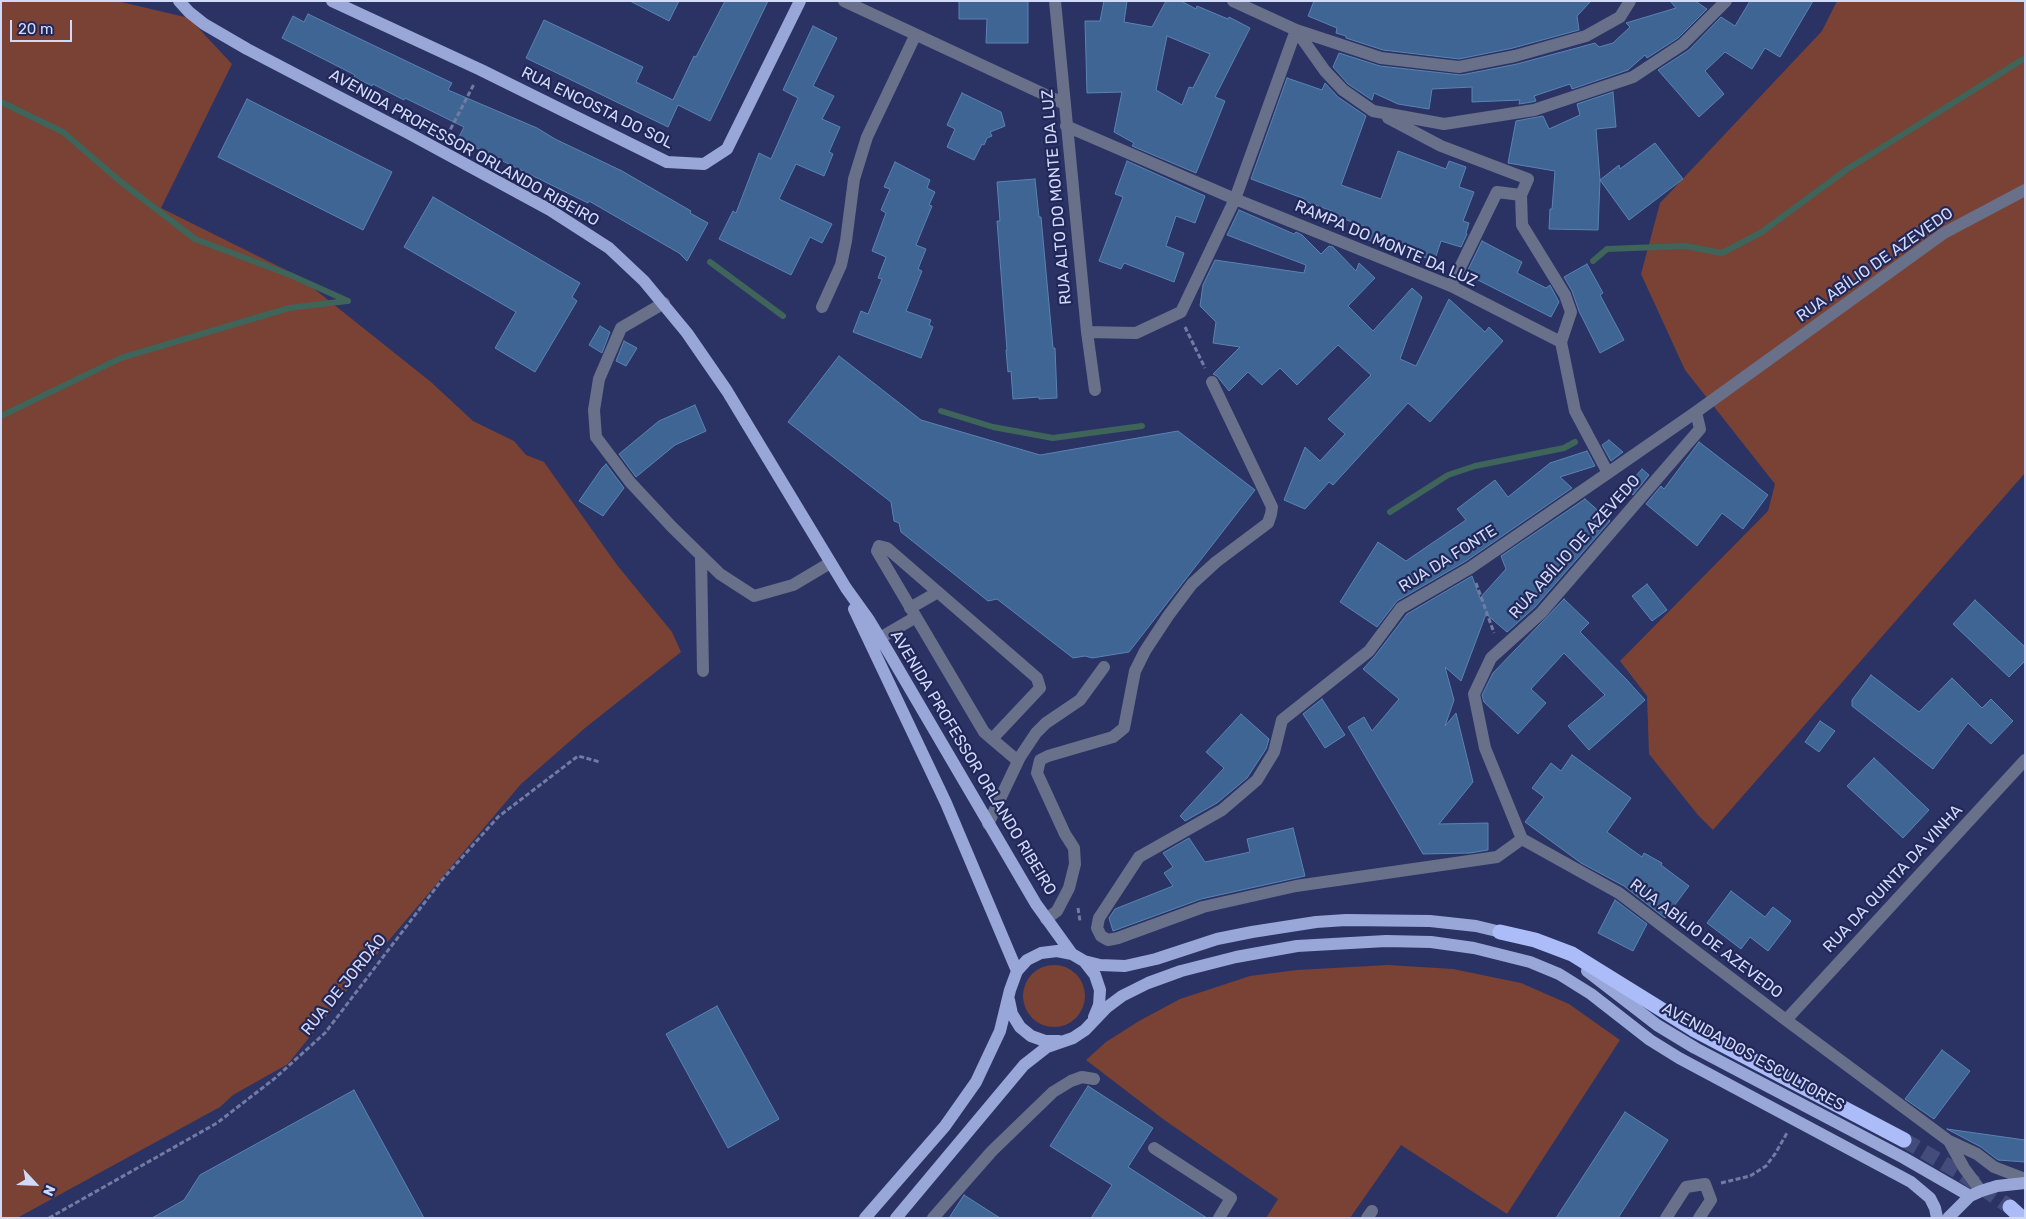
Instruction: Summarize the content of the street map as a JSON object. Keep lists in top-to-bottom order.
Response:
{
  "streets": {
    "main road": ["RUA ENCOSTA DO SOL", "AVENIDA PROFESSOR ORLANDO RIBEIRO", "AVENIDA DOS ESCULTORES"],
    "street": [
      "RUA ALTO DO MONTE DA LUZ",
      "RAMPA DO MONTE DA LUZ",
      "RUA ABÍLIO DE AZEVEDO",
      "RUA DA FONTE",
      "RUA DA QUINTA DA VINHA"
    ],
    "path": ["RUA DE JORDÃO"]
  },
  "crossings": [
    ["AVENIDA PROFESSOR ORLANDO RIBEIRO", "AVENIDA DOS ESCULTORES"],
    ["RUA ALTO DO MONTE DA LUZ", "RAMPA DO MONTE DA LUZ"],
    ["RUA ABÍLIO DE AZEVEDO", "RUA DA FONTE"],
    ["RUA ABÍLIO DE AZEVEDO", "RUA DA QUINTA DA VINHA"],
    ["RUA ABÍLIO DE AZEVEDO", "AVENIDA DOS ESCULTORES"]
  ],
  "scale_bar": "20 m",
  "north": "bottom right"
}
